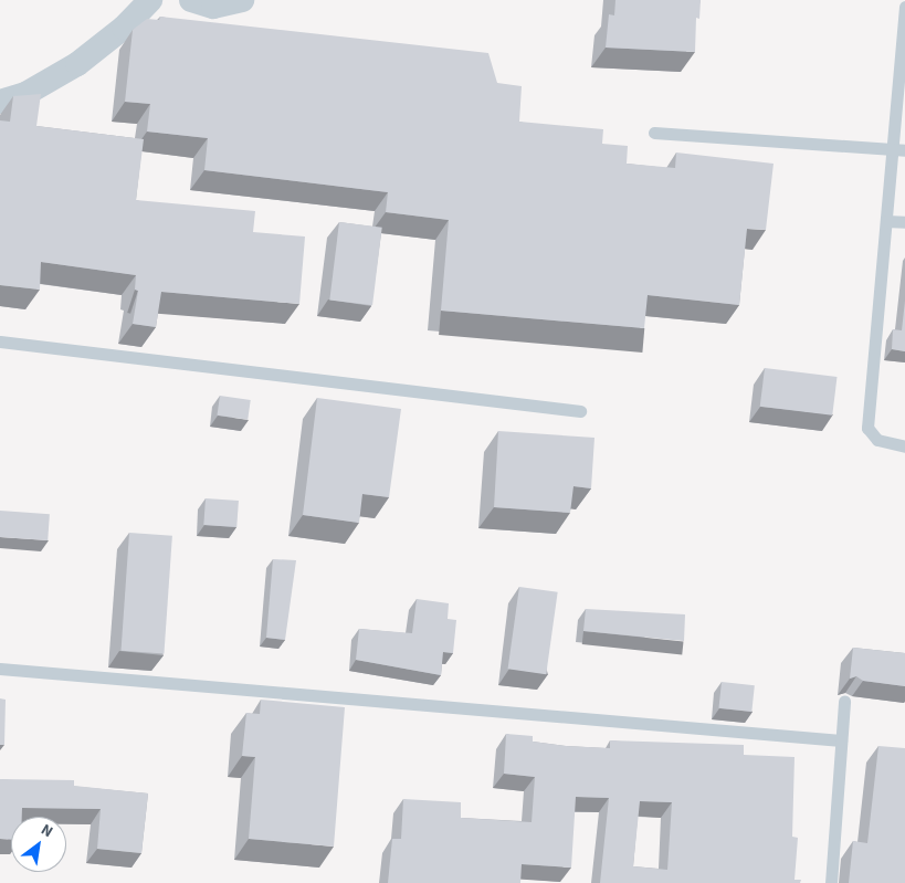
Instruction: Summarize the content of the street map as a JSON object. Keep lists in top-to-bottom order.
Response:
{
  "north": "top right"
}
